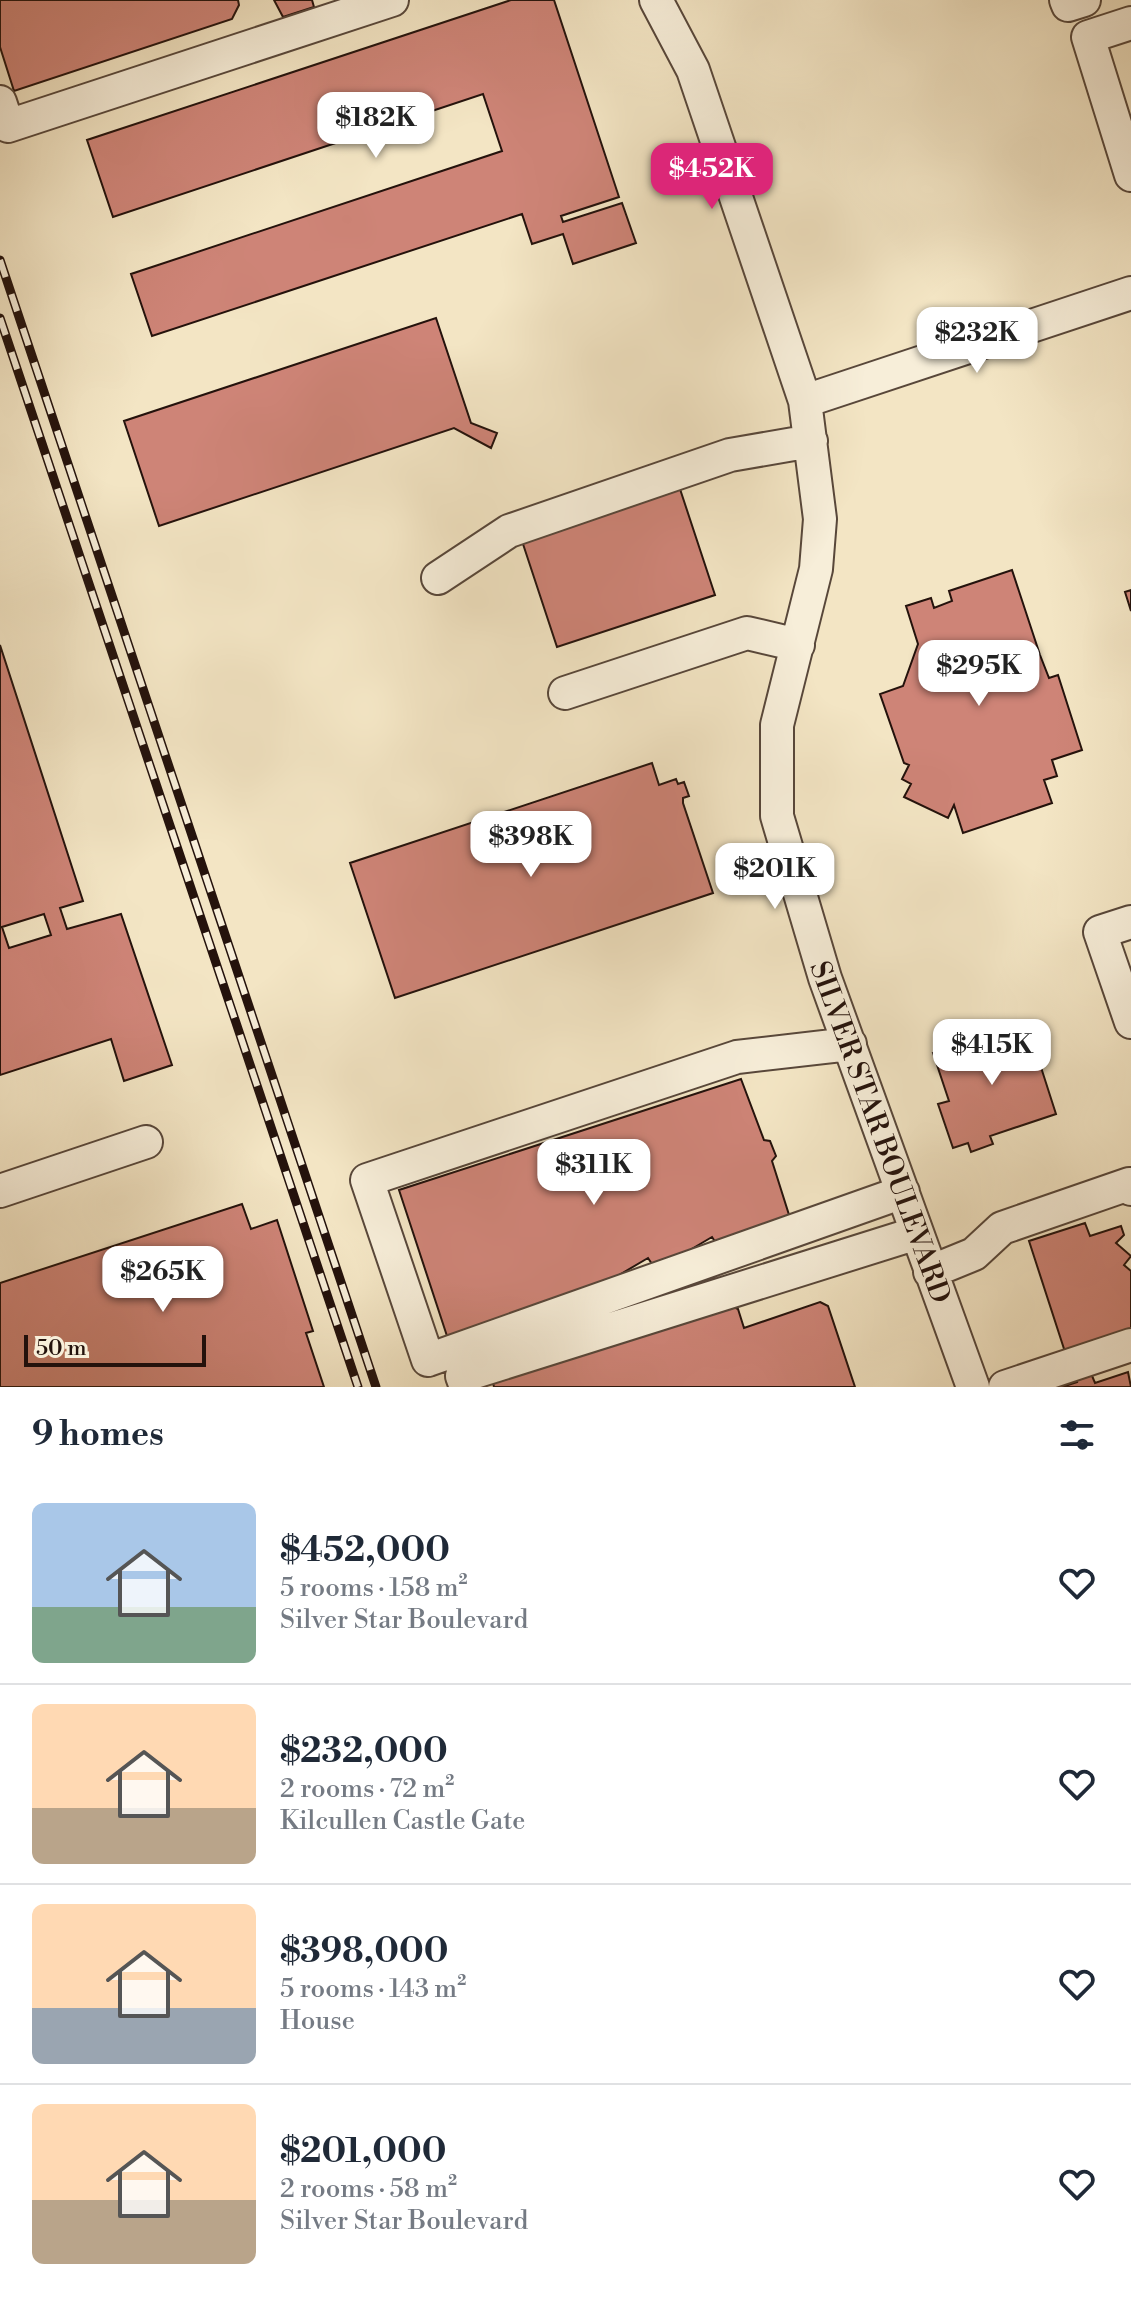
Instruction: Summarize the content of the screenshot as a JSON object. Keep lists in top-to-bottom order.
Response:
{
  "streets": {
    "street": ["SILVER STAR BOULEVARD"]
  },
  "scale_bar": "50 m",
  "page": {
    "price": [
      "$182K",
      "$452K",
      "$232K",
      "$295K",
      "$398K",
      "$201K",
      "$415K",
      "$311K",
      "$265K"
    ],
    "scale": "50 m",
    "heading": "9 homes",
    "list": [
      {
        "name": "$452,000",
        "note": "5 rooms · 158 m² · Silver Star Boulevard"
      },
      {
        "name": "$232,000",
        "note": "2 rooms · 72 m² · Kilcullen Castle Gate"
      },
      {
        "name": "$398,000",
        "note": "5 rooms · 143 m² · House"
      },
      {
        "name": "$201,000",
        "note": "2 rooms · 58 m² · Silver Star Boulevard"
      }
    ]
  }
}
